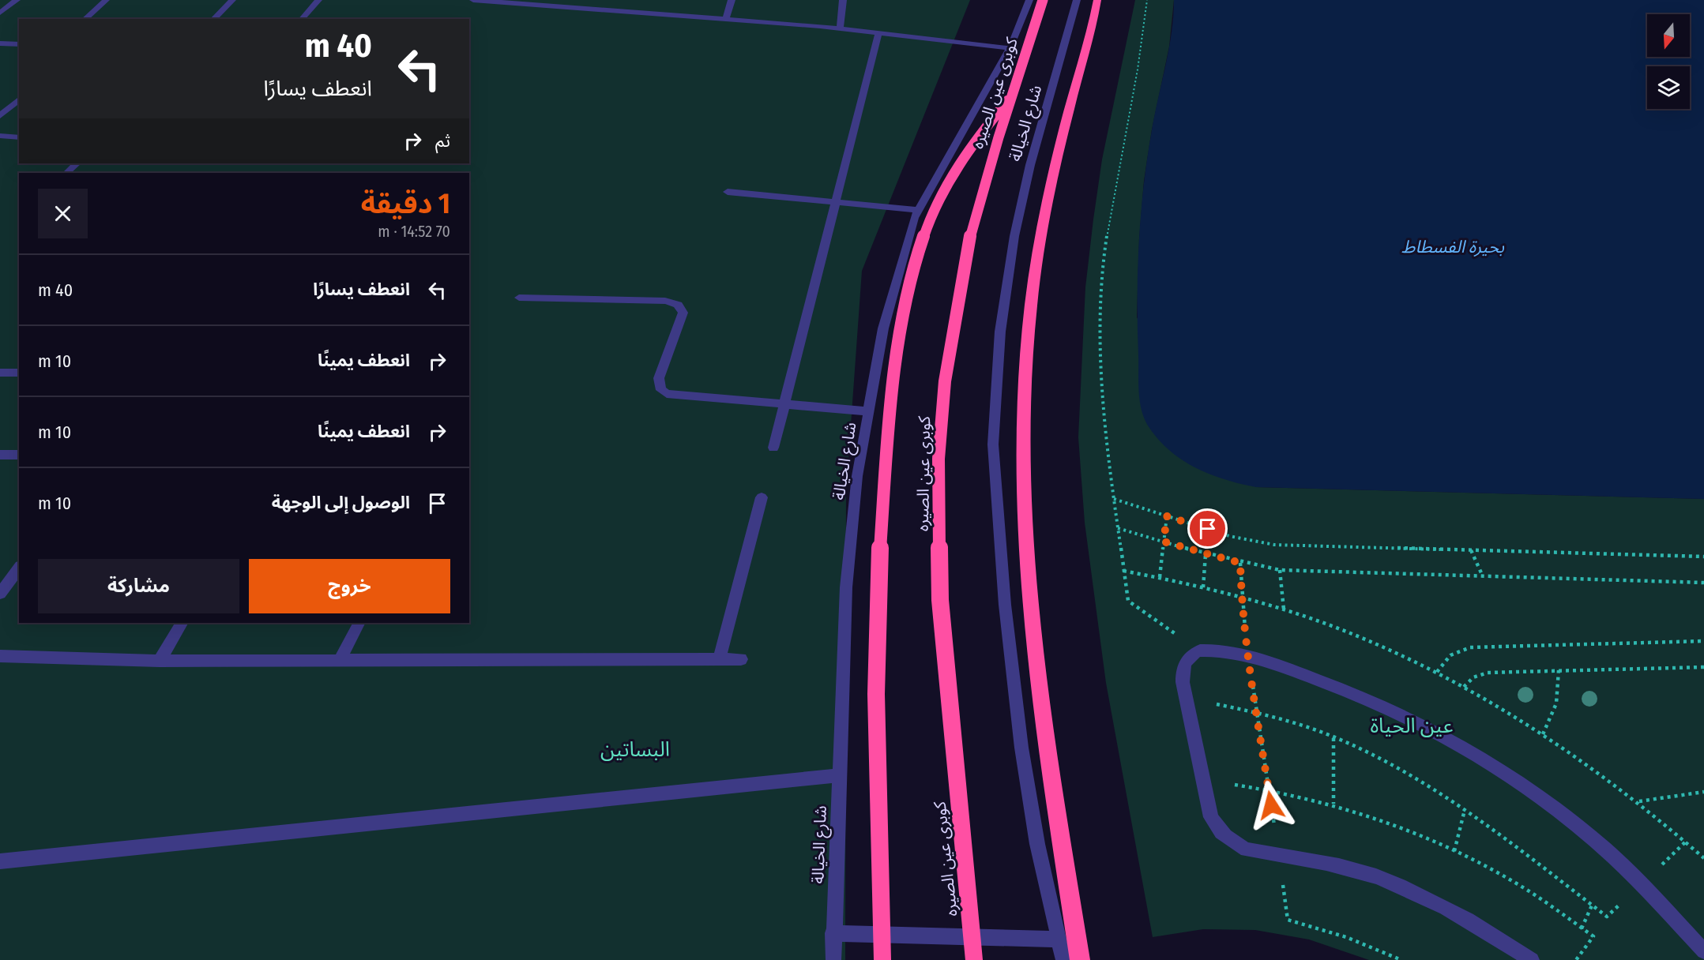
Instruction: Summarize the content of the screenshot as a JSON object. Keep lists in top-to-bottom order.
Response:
{
  "streets": {
    "highway": ["كوبرى عين الصيره"],
    "street": ["شارع الخيالة"]
  },
  "water": ["بحيرة الفسطاط"],
  "parks": ["عين الحياة", "البساتين"],
  "north": "bottom",
  "page": {
    "turn": ["40 m", "انعطف يسارًا"],
    "then": "ثم",
    "heading": ["1 دقيقة", "70 m · 14:52"],
    "list": [
      {
        "name": "انعطف يسارًا",
        "value": "40 m"
      },
      {
        "name": "انعطف يمينًا",
        "value": "10 m"
      },
      {
        "name": "انعطف يمينًا",
        "value": "10 m"
      },
      {
        "name": "الوصول إلى الوجهة",
        "value": "10 m"
      }
    ],
    "buttons": ["خروج", "مشاركة"]
  }
}
